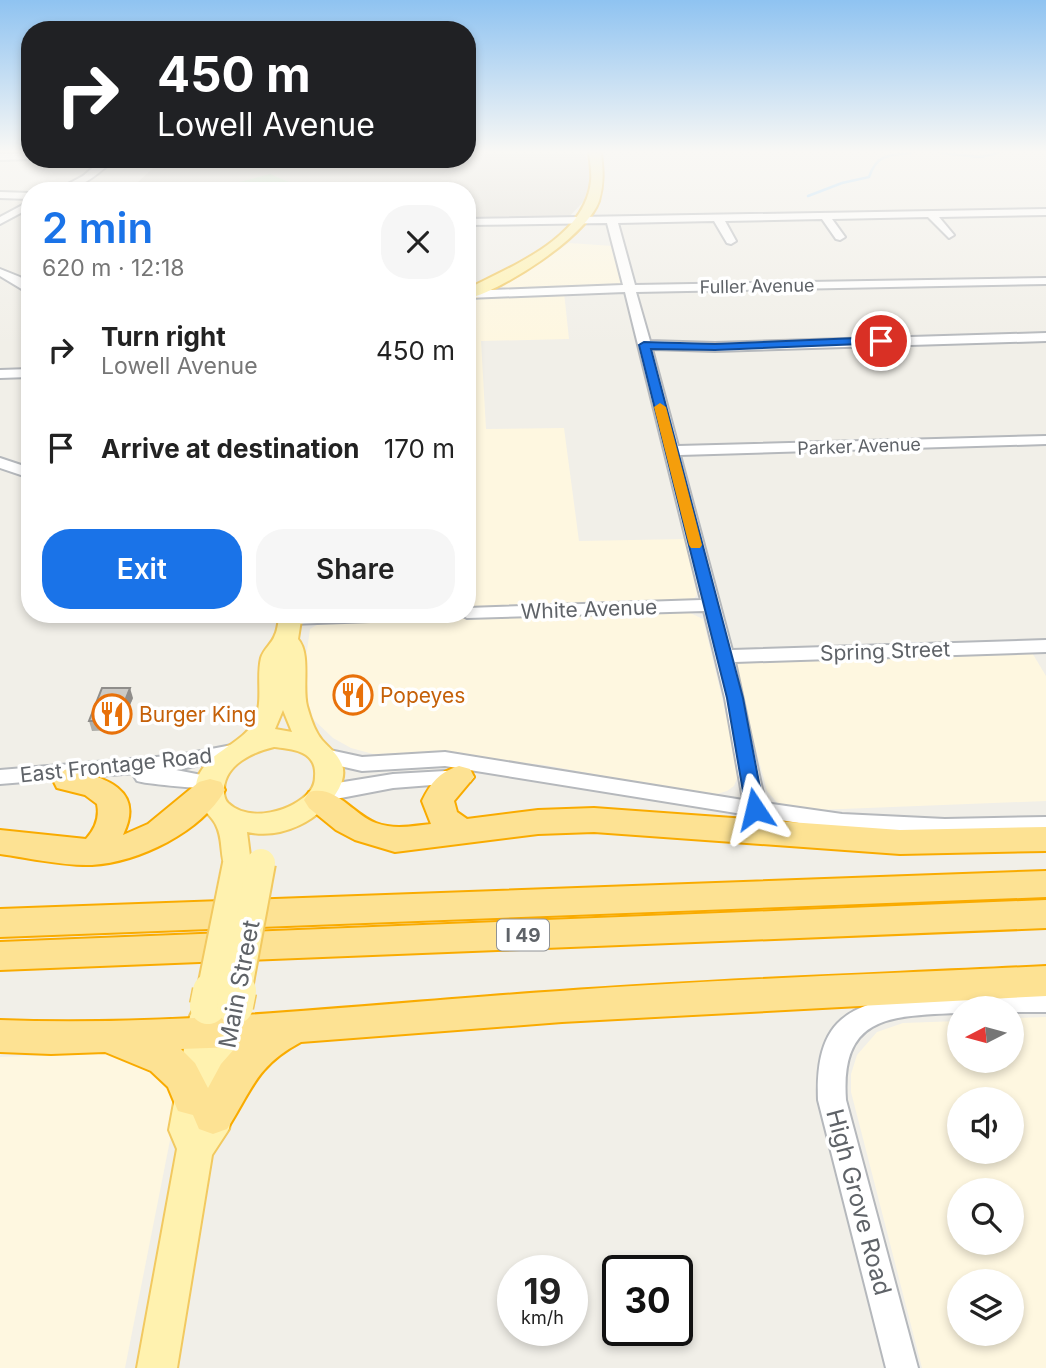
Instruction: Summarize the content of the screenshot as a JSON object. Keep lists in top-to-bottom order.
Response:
{
  "streets": {
    "highway": ["I 49"],
    "main road": ["Main Street"],
    "street": [
      "Fuller Avenue",
      "Parker Avenue",
      "White Avenue",
      "Spring Street",
      "East Frontage Road",
      "High Grove Road"
    ]
  },
  "crossings": [
    ["East Frontage Road", "Main Street"]
  ],
  "places": {
    "restaurant": ["Popeyes", "Burger King"]
  },
  "north": "left",
  "page": {
    "turn": ["450 m", "Lowell Avenue"],
    "heading": ["2 min", "620 m · 12:18"],
    "list": [
      {
        "name": "Turn right",
        "note": "Lowell Avenue",
        "value": "450 m"
      },
      {
        "name": "Arrive at destination",
        "value": "170 m"
      }
    ],
    "buttons": ["Exit", "Share"],
    "speed": "19 km/h",
    "limit": "30"
  }
}
